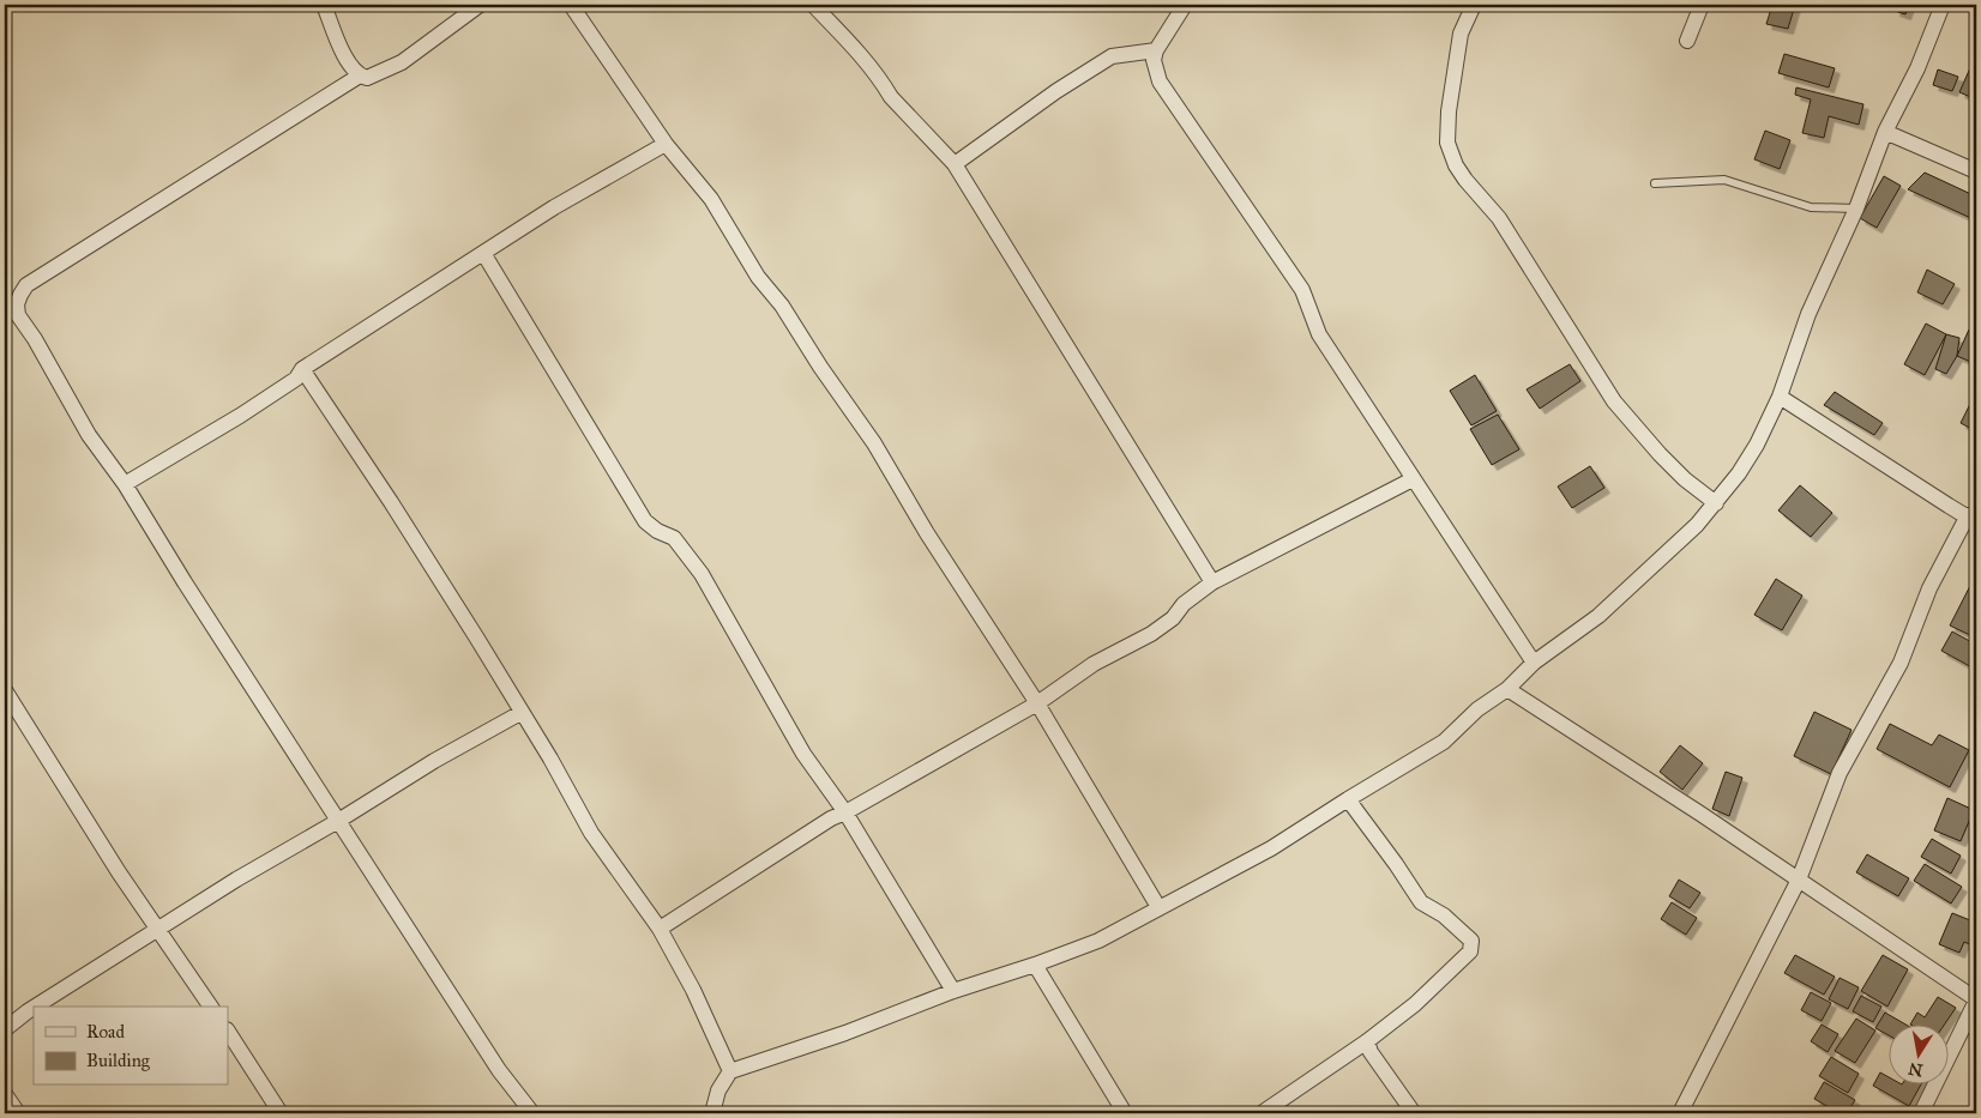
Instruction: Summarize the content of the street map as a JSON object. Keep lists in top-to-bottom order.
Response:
{
  "legend": ["Road", "Building"],
  "north": "bottom"
}
